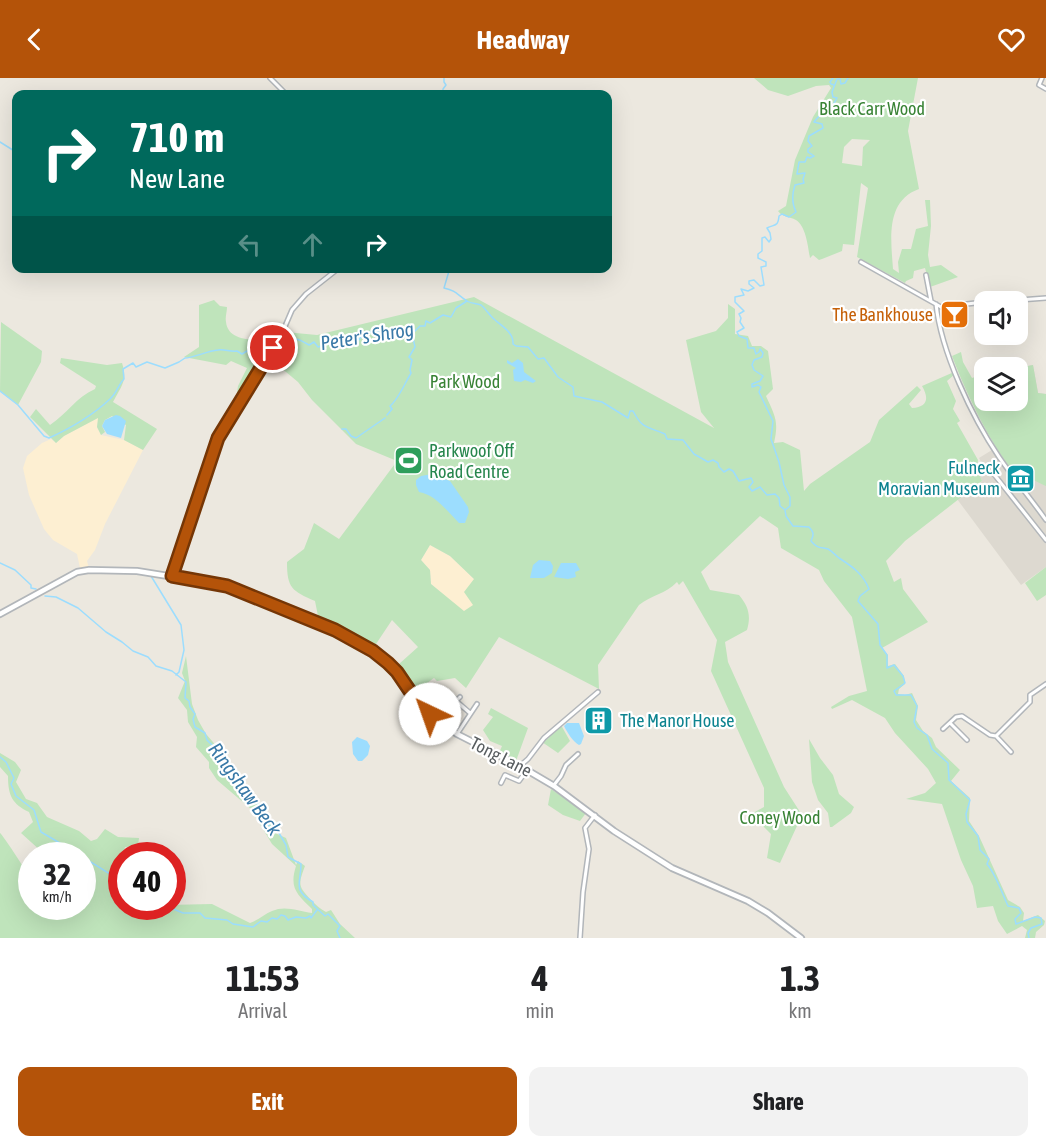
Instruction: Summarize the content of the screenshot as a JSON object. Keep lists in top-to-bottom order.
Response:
{
  "streets": {
    "street": ["Tong Lane"]
  },
  "water": ["Peter's Shrog", "Ringshaw Beck"],
  "parks": ["Black Carr Wood", "Park Wood", "Coney Wood"],
  "places": {
    "bar": ["The Bankhouse"],
    "sports": ["Parkwoof Off Road Centre"],
    "museum": ["Fulneck Moravian Museum"],
    "building": ["The Manor House"]
  },
  "page": {
    "header": "Headway",
    "turn": ["710 m", "New Lane"],
    "speed": "32 km/h",
    "limit": "40",
    "eta": [
      "11:53",
      "Arrival",
      "4",
      "min",
      "1.3",
      "km"
    ],
    "buttons": ["Exit", "Share"]
  }
}
